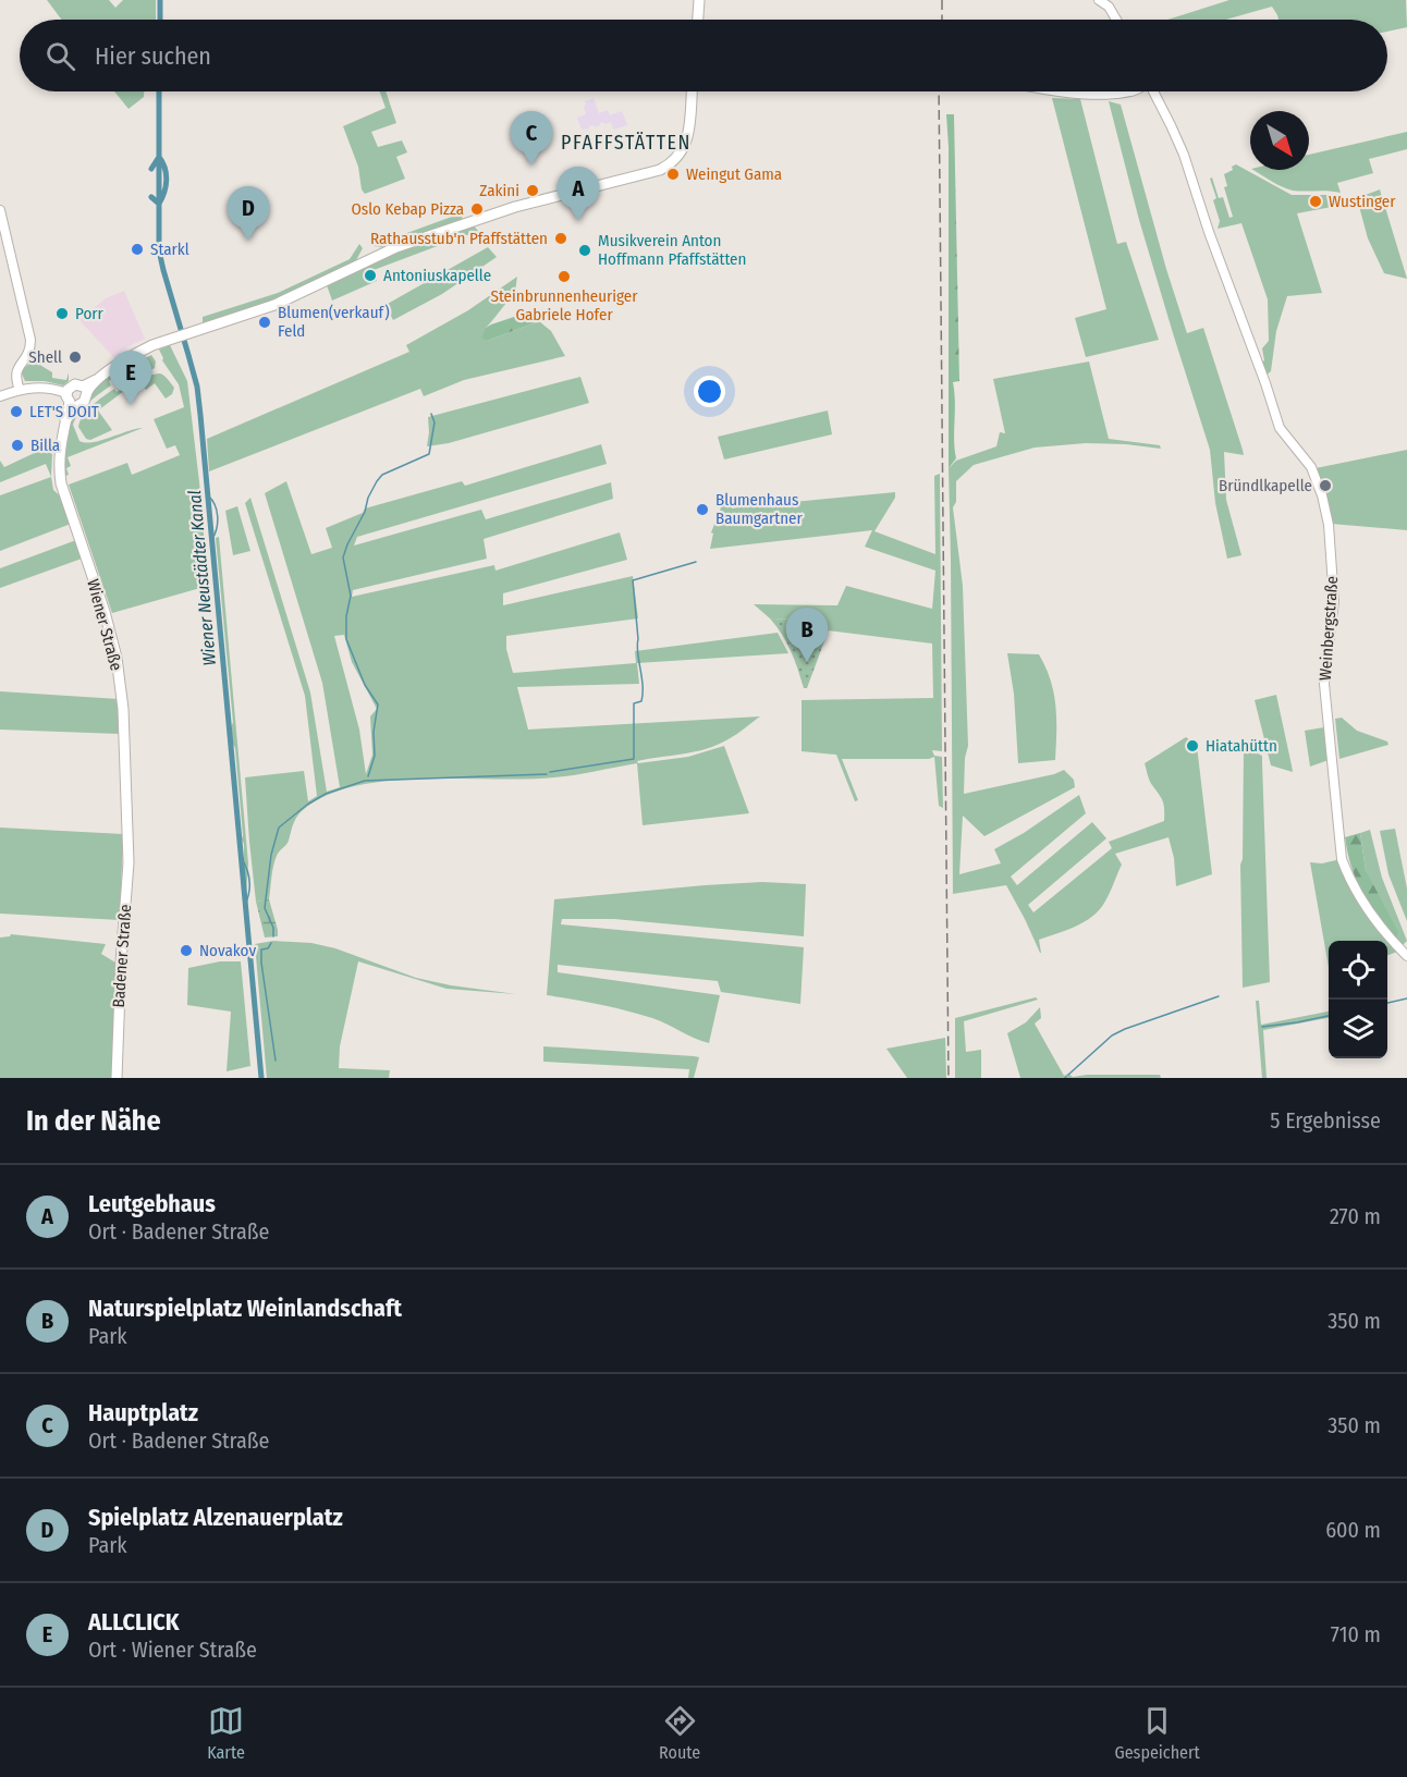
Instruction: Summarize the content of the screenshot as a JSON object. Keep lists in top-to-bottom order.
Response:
{
  "streets": {
    "main road": ["Wiener Straße", "Weinbergstraße", "Badener Straße"]
  },
  "crossings": [
    ["Wiener Straße", "Badener Straße"]
  ],
  "districts": ["PFAFFSTÄTTEN"],
  "water": ["Wiener Neustädter Kanal"],
  "places": [
    "Weingut Gama",
    "Zakini",
    "Wustinger",
    "Oslo Kebap Pizza",
    "Rathausstub'n Pfaffstätten",
    "Starkl",
    "Musikverein Anton Hoffmann Pfaffstätten",
    "Antoniuskapelle",
    "Steinbrunnenheuriger Gabriele Hofer",
    "Porr",
    "Blumen(verkauf) Feld",
    "Shell",
    "LET'S DOIT",
    "Billa",
    "Bründlkapelle",
    "Blumenhaus Baumgartner",
    "Hiatahüttn",
    "Novakov"
  ],
  "north": "bottom right",
  "page": {
    "search": "Hier suchen",
    "pins": [
      "C",
      "A",
      "D",
      "E",
      "B"
    ],
    "heading": ["In der Nähe", "5 Ergebnisse"],
    "list": [
      {
        "mark": "A",
        "name": "Leutgebhaus",
        "note": "Ort · Badener Straße",
        "value": "270 m"
      },
      {
        "mark": "B",
        "name": "Naturspielplatz Weinlandschaft",
        "note": "Park",
        "value": "350 m"
      },
      {
        "mark": "C",
        "name": "Hauptplatz",
        "note": "Ort · Badener Straße",
        "value": "350 m"
      },
      {
        "mark": "D",
        "name": "Spielplatz Alzenauerplatz",
        "note": "Park",
        "value": "600 m"
      },
      {
        "mark": "E",
        "name": "ALLCLICK",
        "note": "Ort · Wiener Straße",
        "value": "710 m"
      }
    ],
    "nav": ["Karte", "Route", "Gespeichert"]
  }
}
